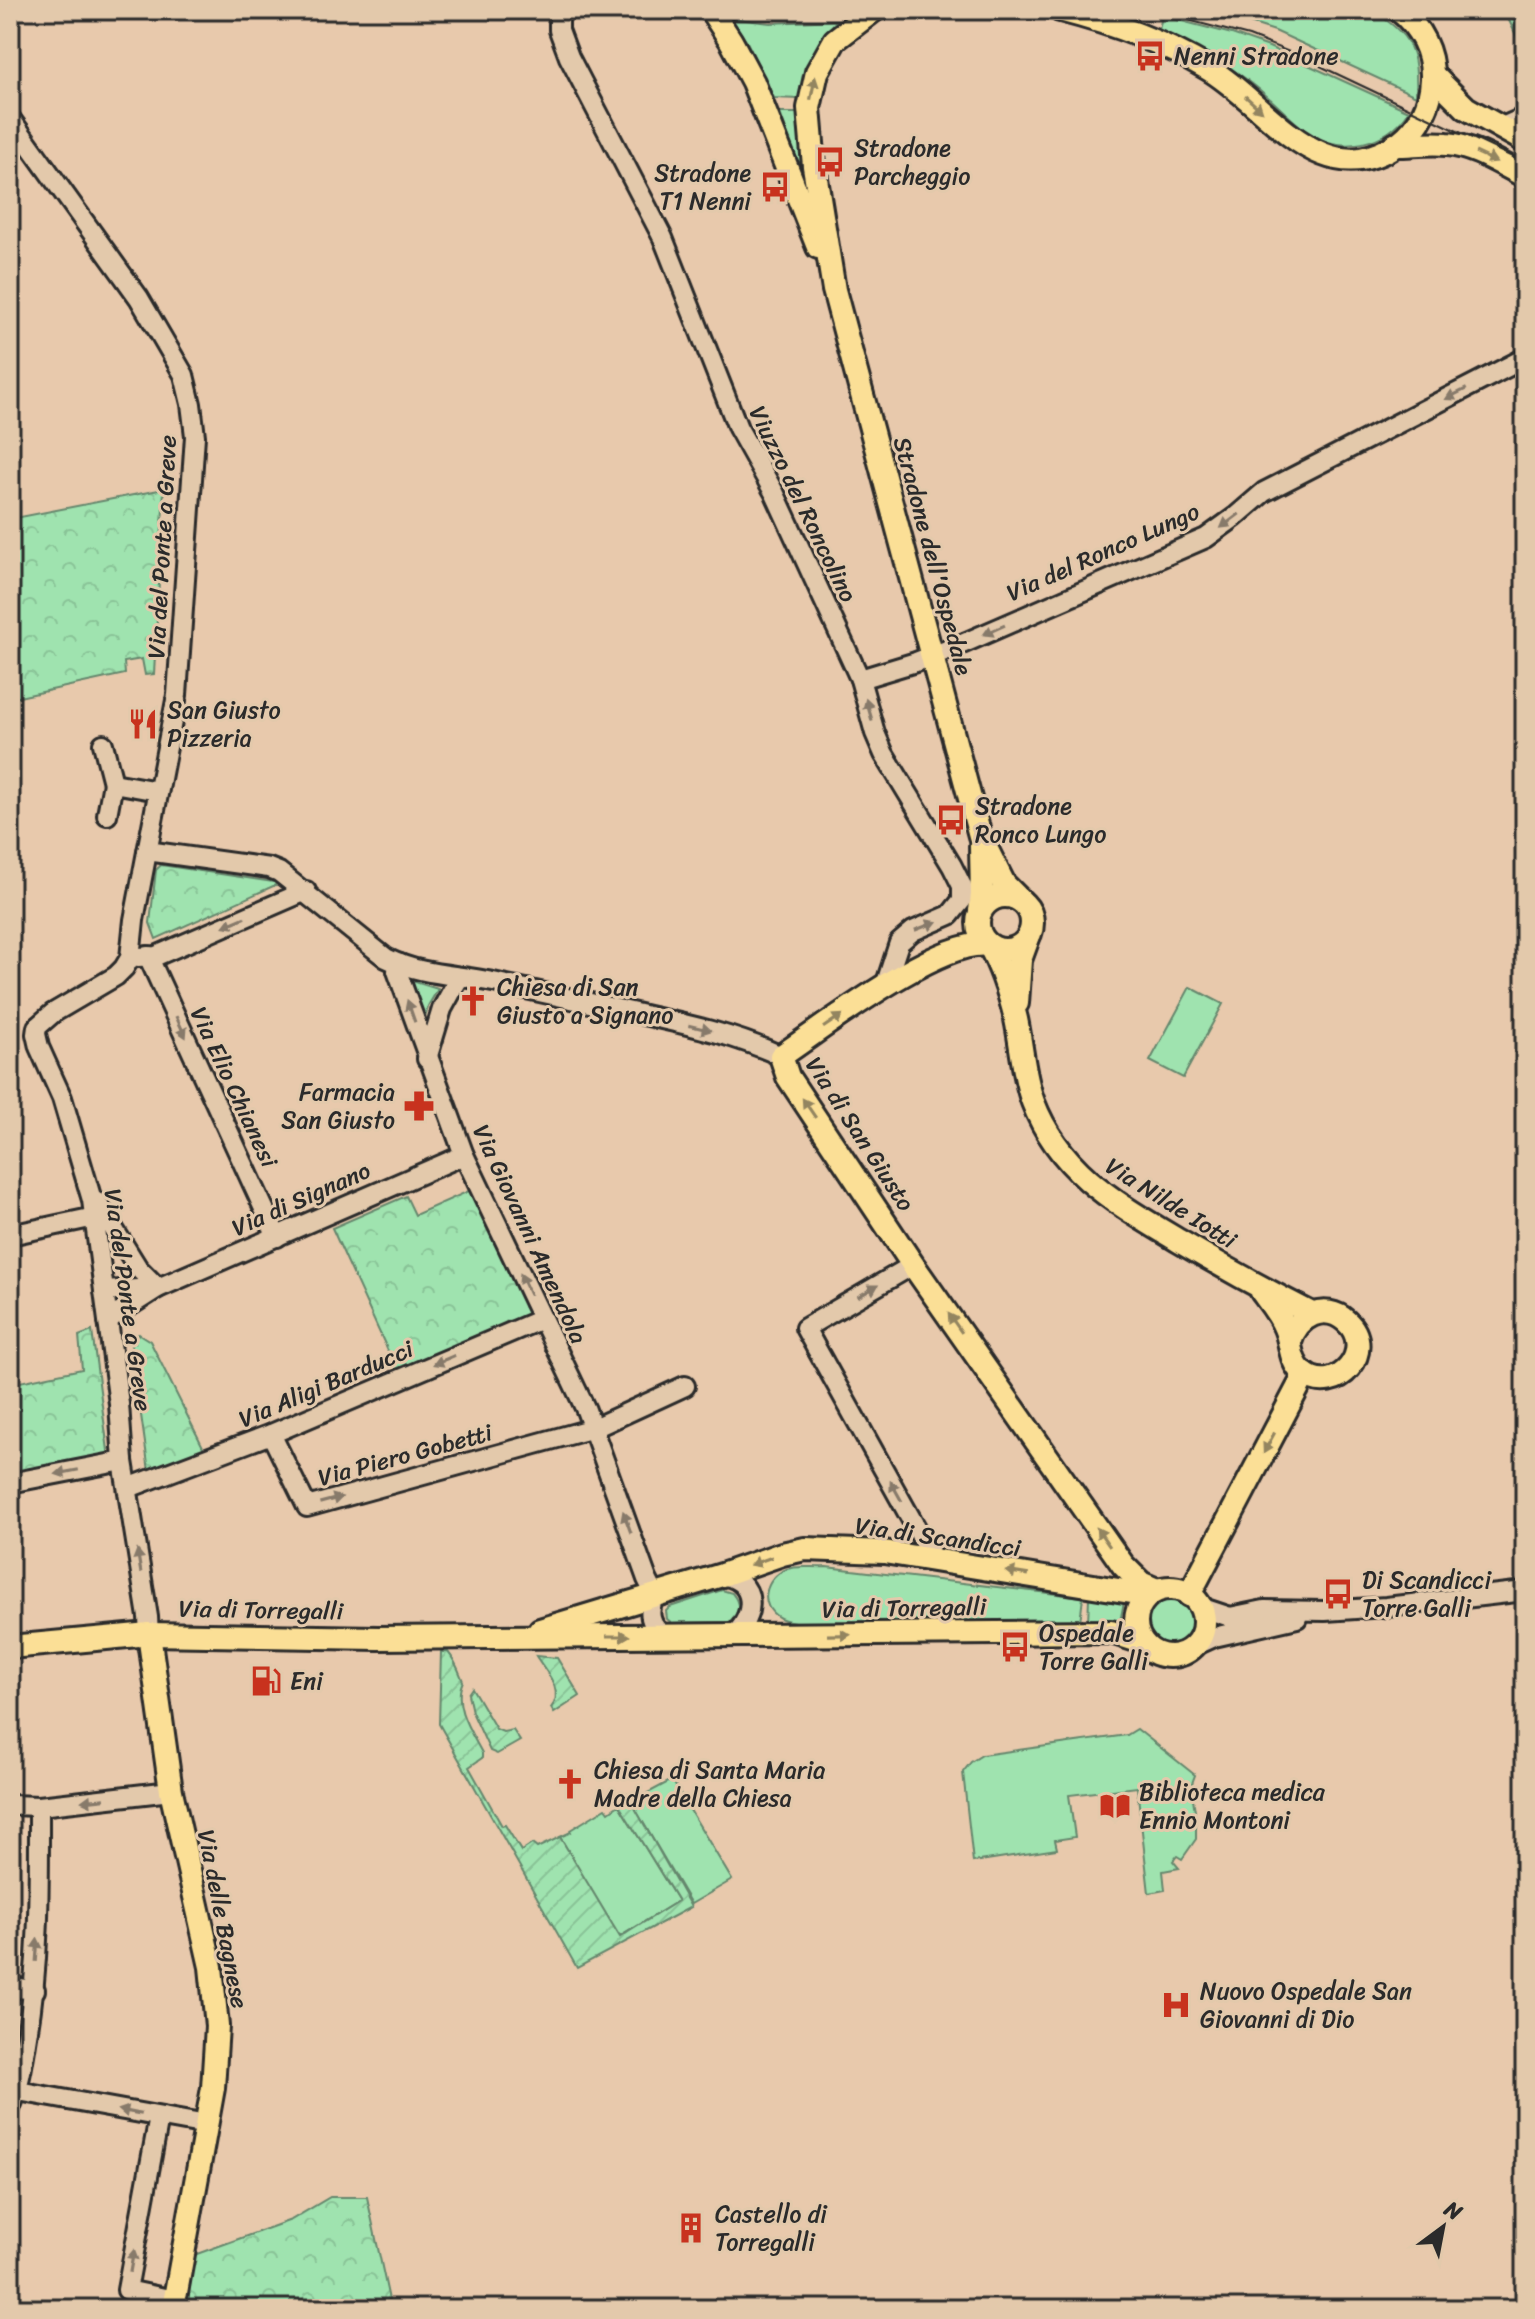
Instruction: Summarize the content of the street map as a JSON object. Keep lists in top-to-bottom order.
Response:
{
  "streets": {
    "main road": [
      "Stradone dell'Ospedale",
      "Via di San Giusto",
      "Via Nilde Iotti",
      "Via di Scandicci",
      "Via di Torregalli",
      "Via delle Bagnese"
    ],
    "street": [
      "Viuzzo del Roncolino",
      "Via del Ponte a Greve",
      "Via del Ronco Lungo",
      "Via Elio Chianesi",
      "Via di Signano",
      "Via Giovanni Amendola",
      "Via Aligi Barducci",
      "Via Piero Gobetti"
    ]
  },
  "crossings": [
    ["Viuzzo del Roncolino", "Via del Ronco Lungo"],
    ["Via del Ponte a Greve", "Via Elio Chianesi"],
    ["Via del Ponte a Greve", "Via di San Giusto"],
    ["Via del Ponte a Greve", "Via Aligi Barducci"],
    ["Via del Ponte a Greve", "Via di Torregalli"],
    ["Via del Ponte a Greve", "Via delle Bagnese"],
    ["Via del Ronco Lungo", "Stradone dell'Ospedale"],
    ["Stradone dell'Ospedale", "Via Nilde Iotti"],
    ["Via Elio Chianesi", "Via di Signano"],
    ["Via di San Giusto", "Via Giovanni Amendola"],
    ["Via di San Giusto", "Via di Scandicci"],
    ["Via di San Giusto", "Via di Torregalli"],
    ["Via di Signano", "Via Giovanni Amendola"],
    ["Via Giovanni Amendola", "Via Aligi Barducci"],
    ["Via Giovanni Amendola", "Via Piero Gobetti"],
    ["Via Giovanni Amendola", "Via di Scandicci"],
    ["Via Giovanni Amendola", "Via di Torregalli"],
    ["Via Aligi Barducci", "Via Piero Gobetti"],
    ["Via di Scandicci", "Via di Torregalli"],
    ["Via di Torregalli", "Via delle Bagnese"]
  ],
  "one_way": [
    "Via del Ronco Lungo",
    "Via Giovanni Amendola",
    "Via Aligi Barducci",
    "Via Piero Gobetti",
    "Via di Scandicci",
    "Via di Torregalli"
  ],
  "places": {
    "bus stop": [
      "Nenni Stradone",
      "Stradone Parcheggio",
      "Stradone T1 Nenni",
      "Stradone Ronco Lungo",
      "Di Scandicci Torre Galli",
      "Ospedale Torre Galli"
    ],
    "restaurant": ["San Giusto Pizzeria"],
    "church": ["Chiesa di San Giusto a Signano", "Chiesa di Santa Maria Madre della Chiesa"],
    "pharmacy": ["Farmacia San Giusto"],
    "fuel station": ["Eni"],
    "library": ["Biblioteca medica Ennio Montoni"],
    "hospital": ["Nuovo Ospedale San Giovanni di Dio"],
    "building": ["Castello di Torregalli"]
  },
  "north": "top right"
}
